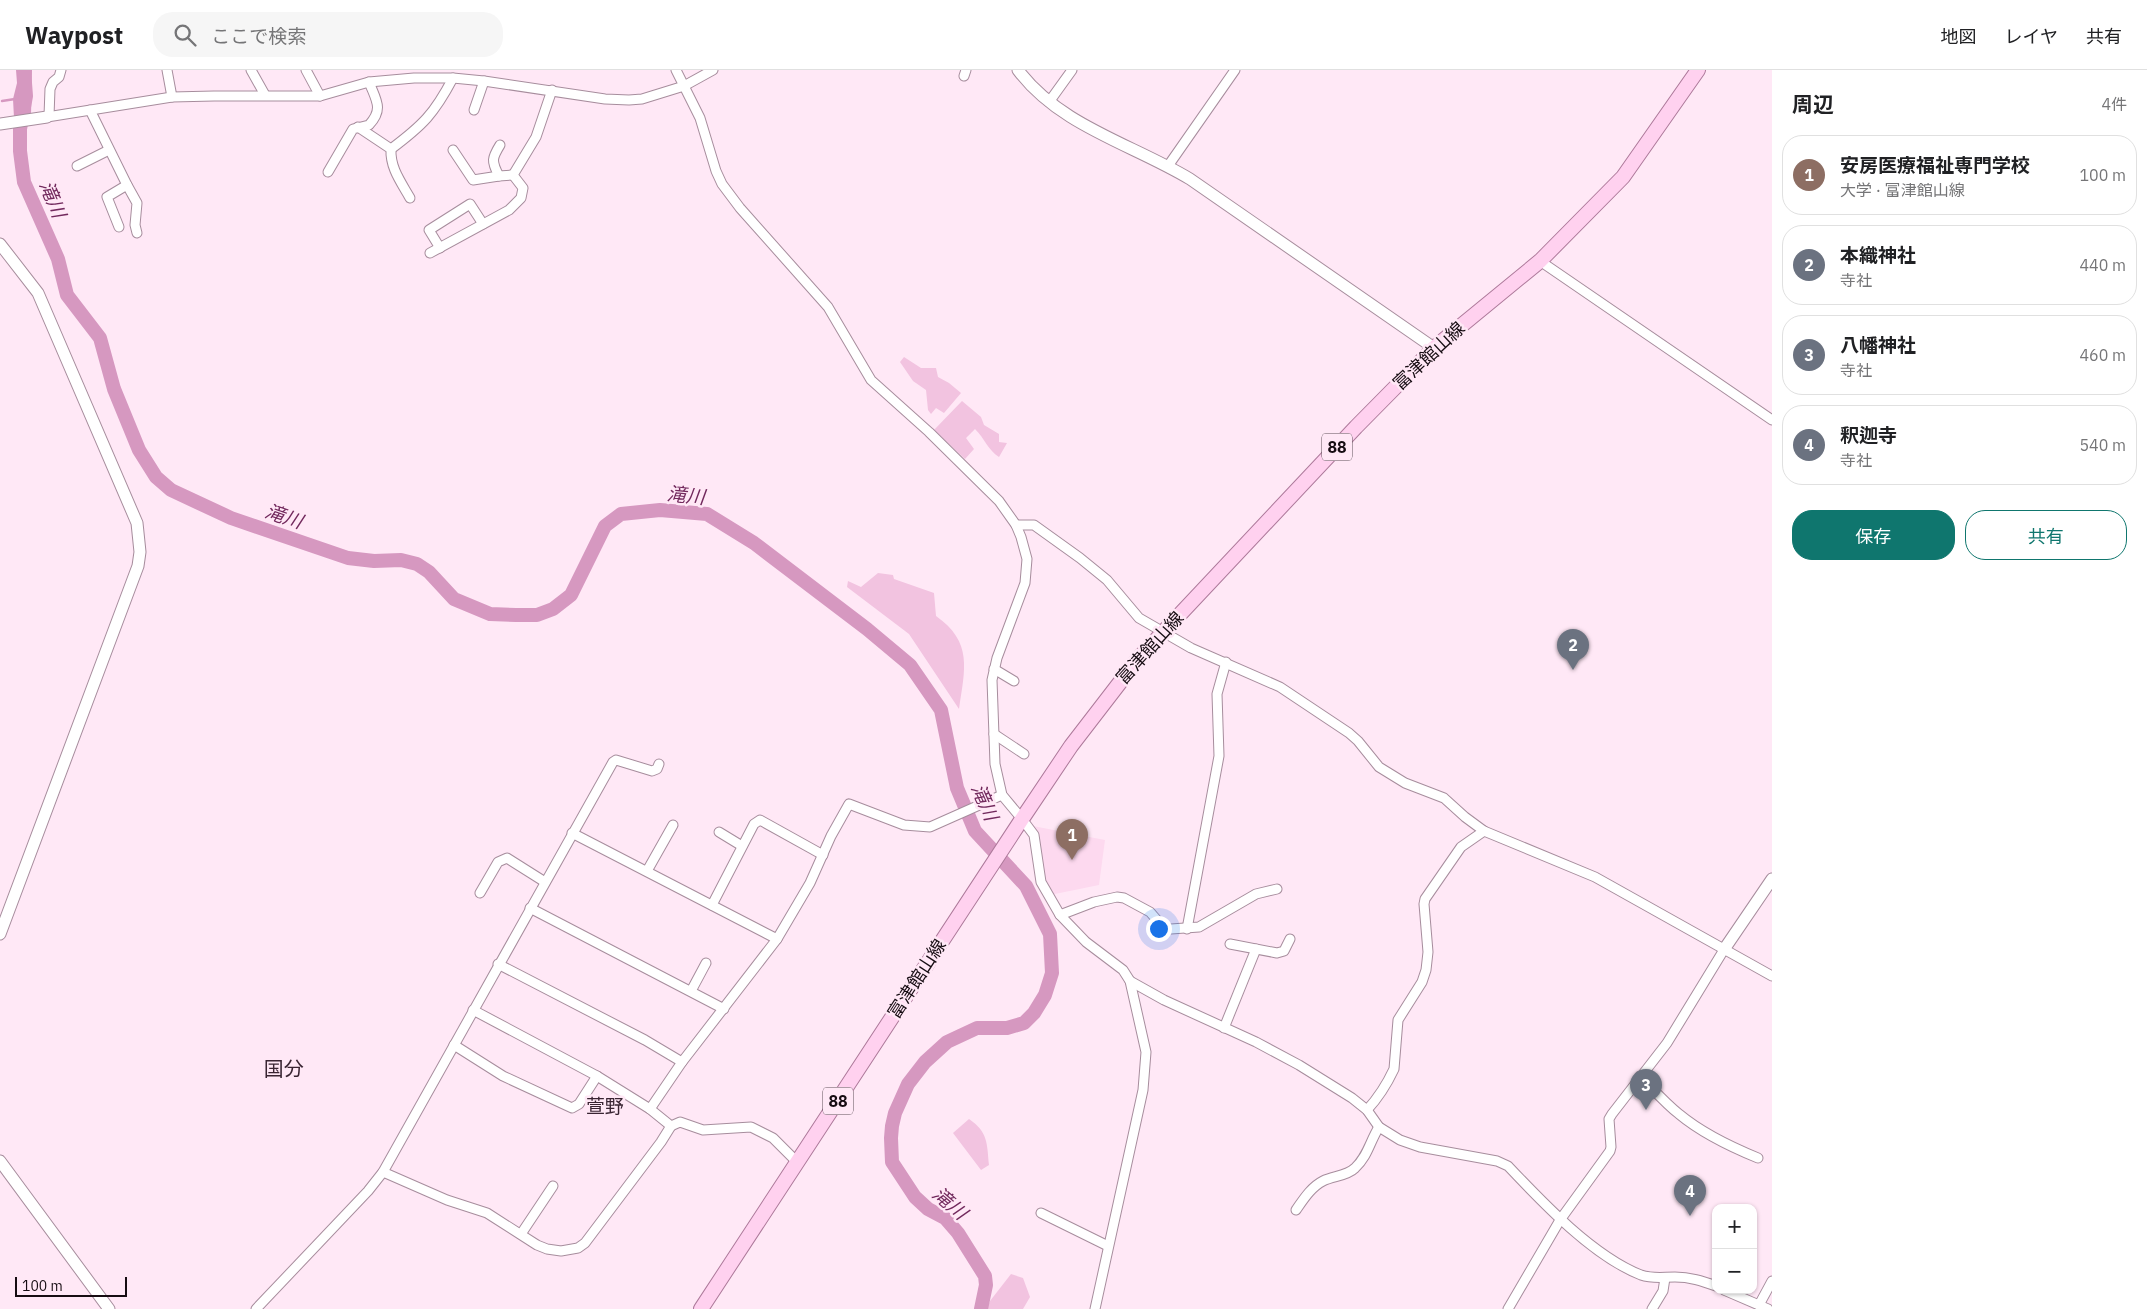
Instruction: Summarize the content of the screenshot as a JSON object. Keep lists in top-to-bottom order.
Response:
{
  "streets": {
    "main road": ["富津館山線", "88"]
  },
  "districts": ["国分", "萱野"],
  "water": ["滝川"],
  "scale_bar": "100 m",
  "page": {
    "header": "Waypost",
    "search": "ここで検索",
    "nav": ["地図", "レイヤ", "共有"],
    "heading": ["周辺", "4件"],
    "list": [
      {
        "mark": "1",
        "name": "安房医療福祉専門学校",
        "note": "大学 · 富津館山線",
        "value": "100 m"
      },
      {
        "mark": "2",
        "name": "本織神社",
        "note": "寺社",
        "value": "440 m"
      },
      {
        "mark": "3",
        "name": "八幡神社",
        "note": "寺社",
        "value": "460 m"
      },
      {
        "mark": "4",
        "name": "釈迦寺",
        "note": "寺社",
        "value": "540 m"
      }
    ],
    "buttons": ["保存", "共有"],
    "pins": [
      "2",
      "1",
      "3",
      "4"
    ],
    "map_buttons": ["+", "−"],
    "scale": "100 m"
  }
}
